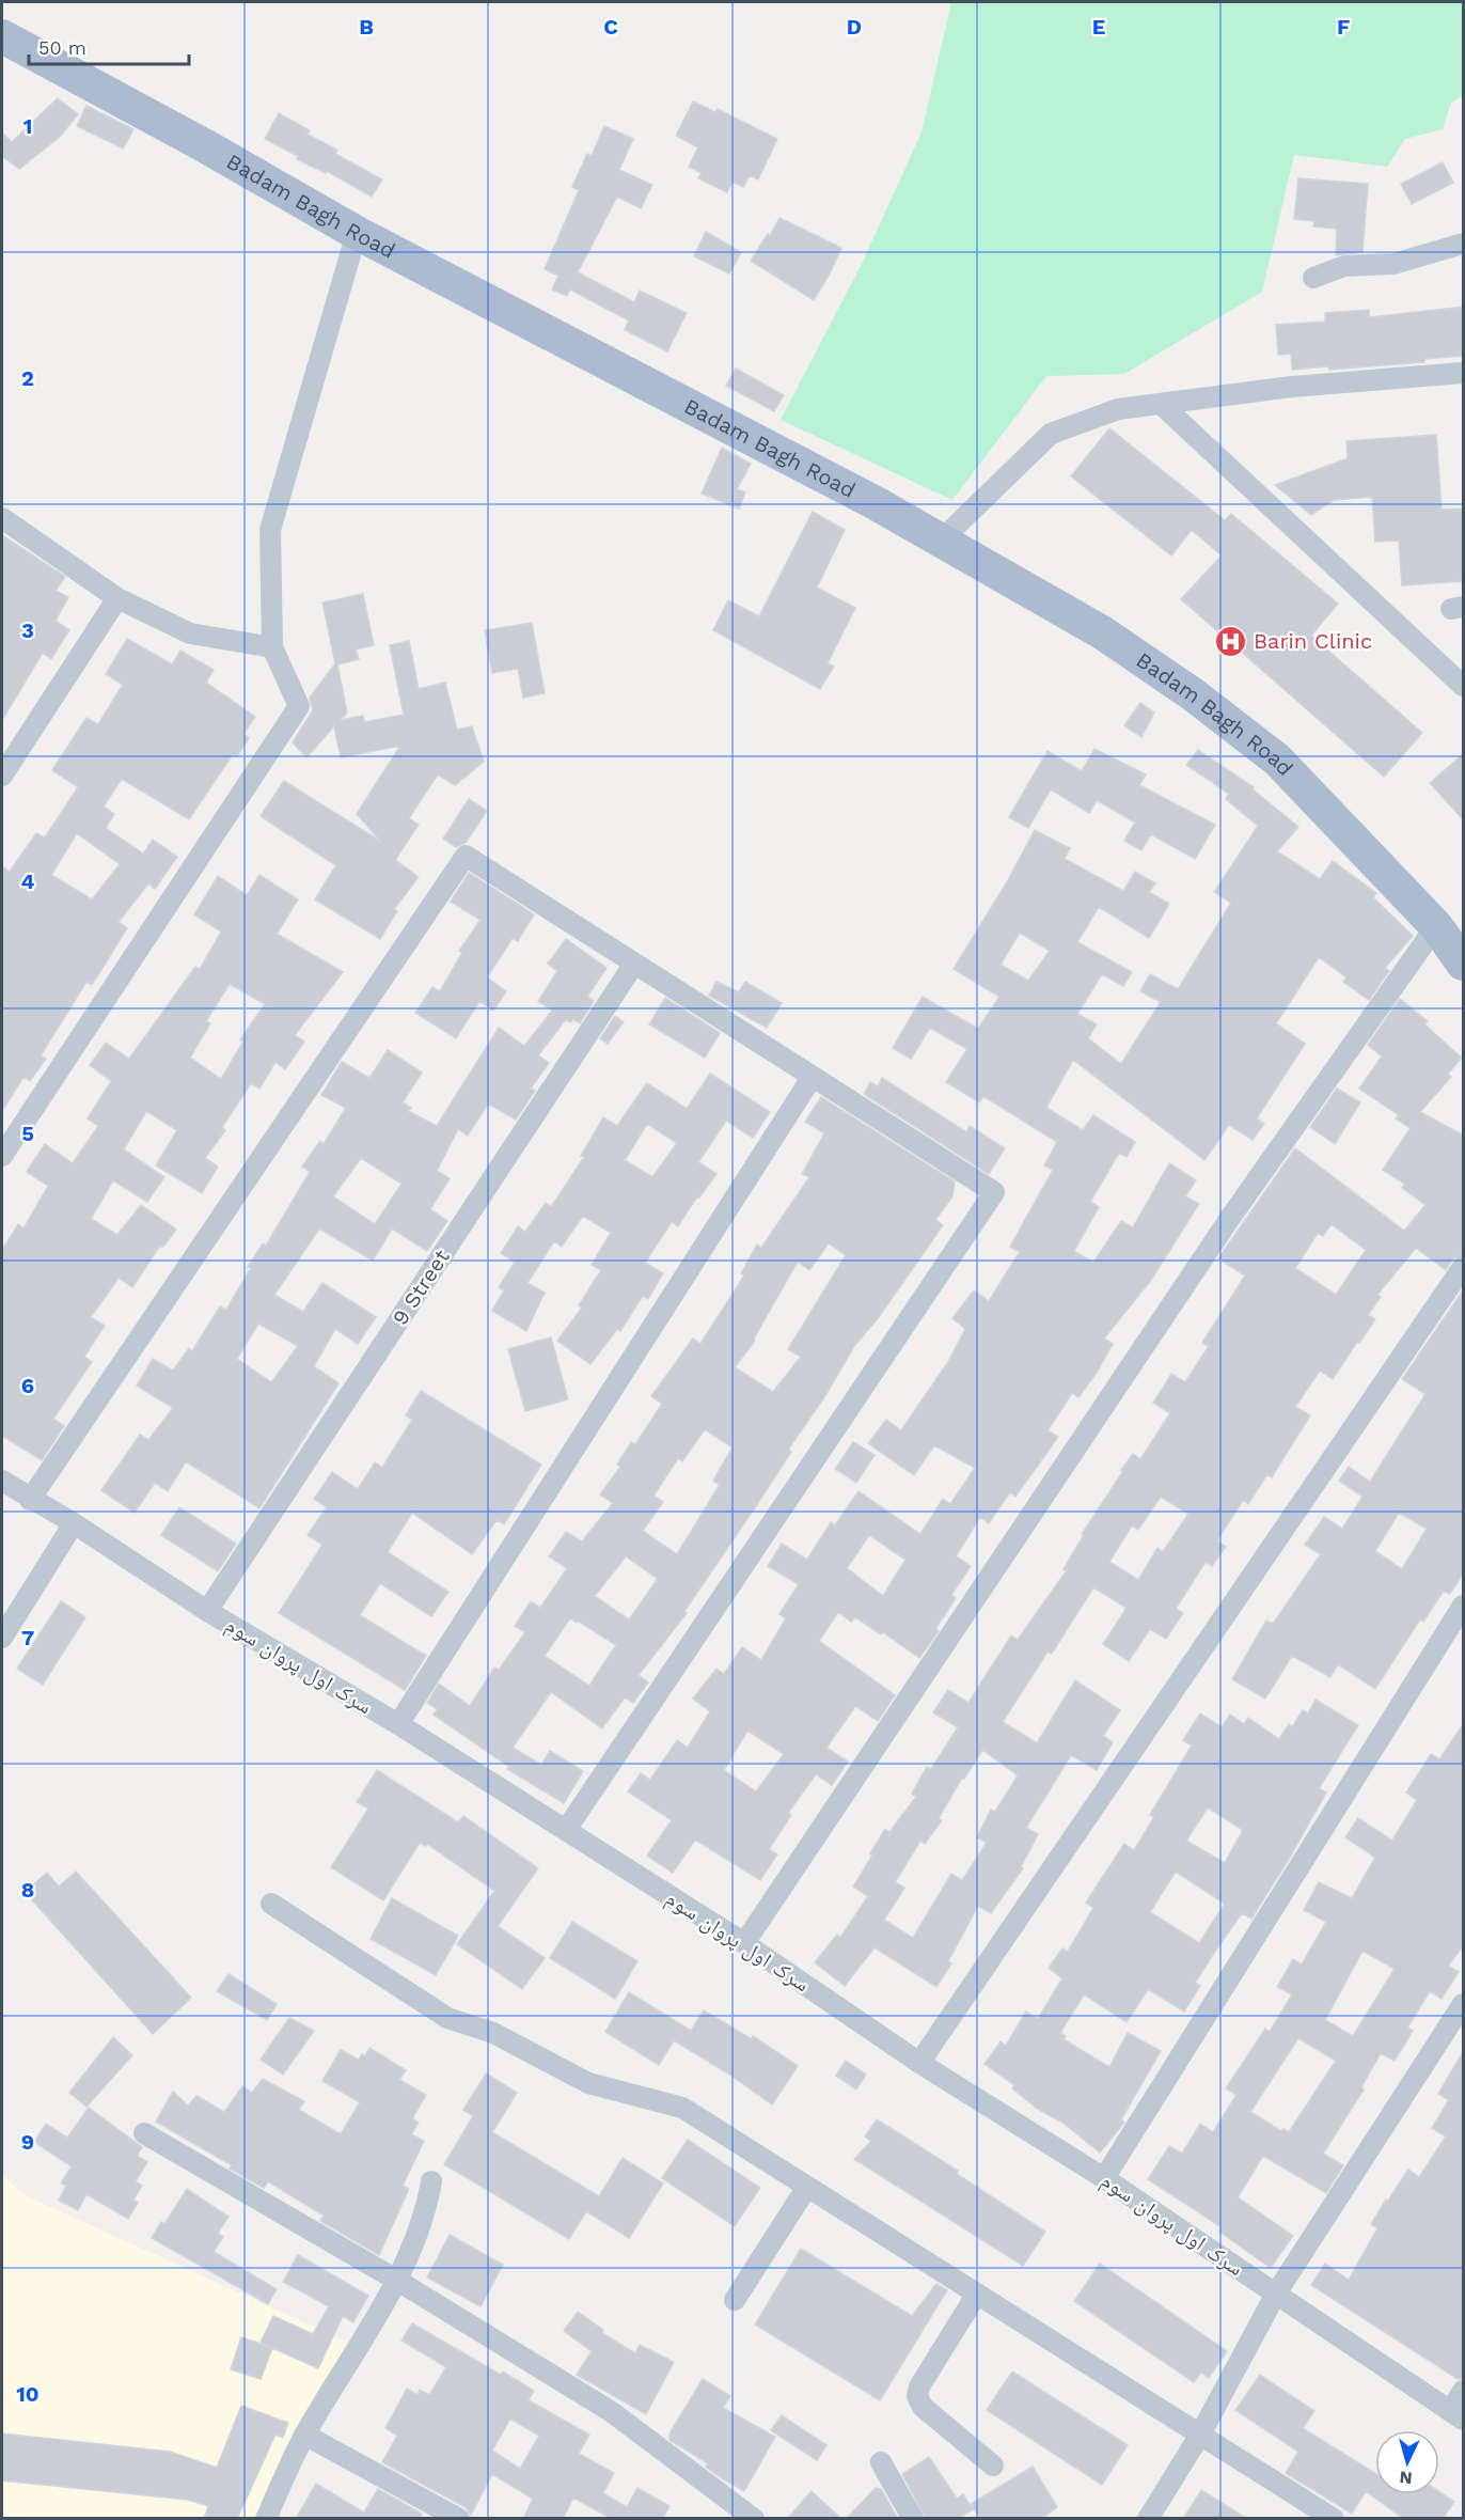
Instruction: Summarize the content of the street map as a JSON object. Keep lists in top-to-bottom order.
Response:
{
  "streets": {
    "main road": ["Badam Bagh Road"],
    "street": ["9 Street", "سرک اول پروان سوم"]
  },
  "crossings": [
    ["9 Street", "سرک اول پروان سوم"]
  ],
  "places": {
    "hospital": ["Barin Clinic"]
  },
  "scale_bar": "50 m",
  "north": "bottom",
  "grid": {
    "columns": [
      "B",
      "C",
      "D",
      "E",
      "F"
    ],
    "rows": [
      "1",
      "2",
      "3",
      "4",
      "5",
      "6",
      "7",
      "8",
      "9",
      "10"
    ]
  }
}
